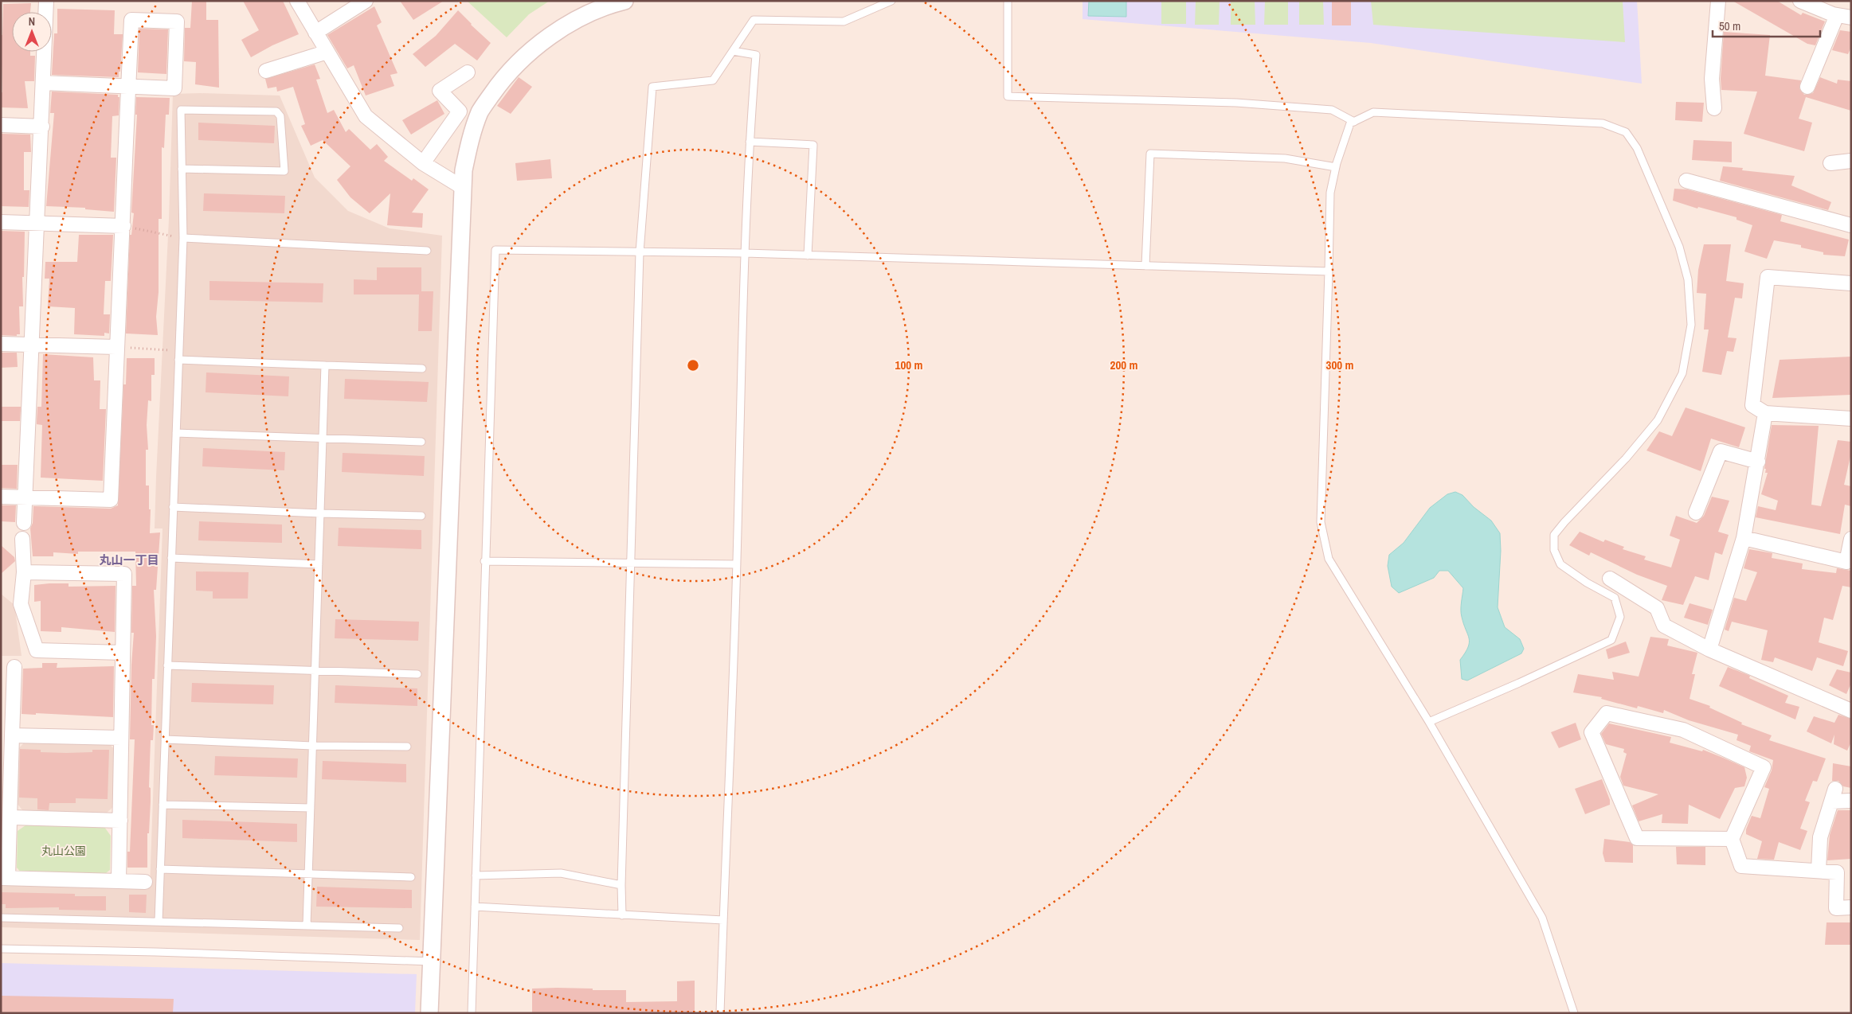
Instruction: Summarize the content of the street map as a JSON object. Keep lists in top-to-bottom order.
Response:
{
  "districts": ["丸山一丁目"],
  "parks": ["丸山公園"],
  "scale_bar": "50 m",
  "north": "top",
  "rings": ["100 m", "200 m", "300 m"]
}
